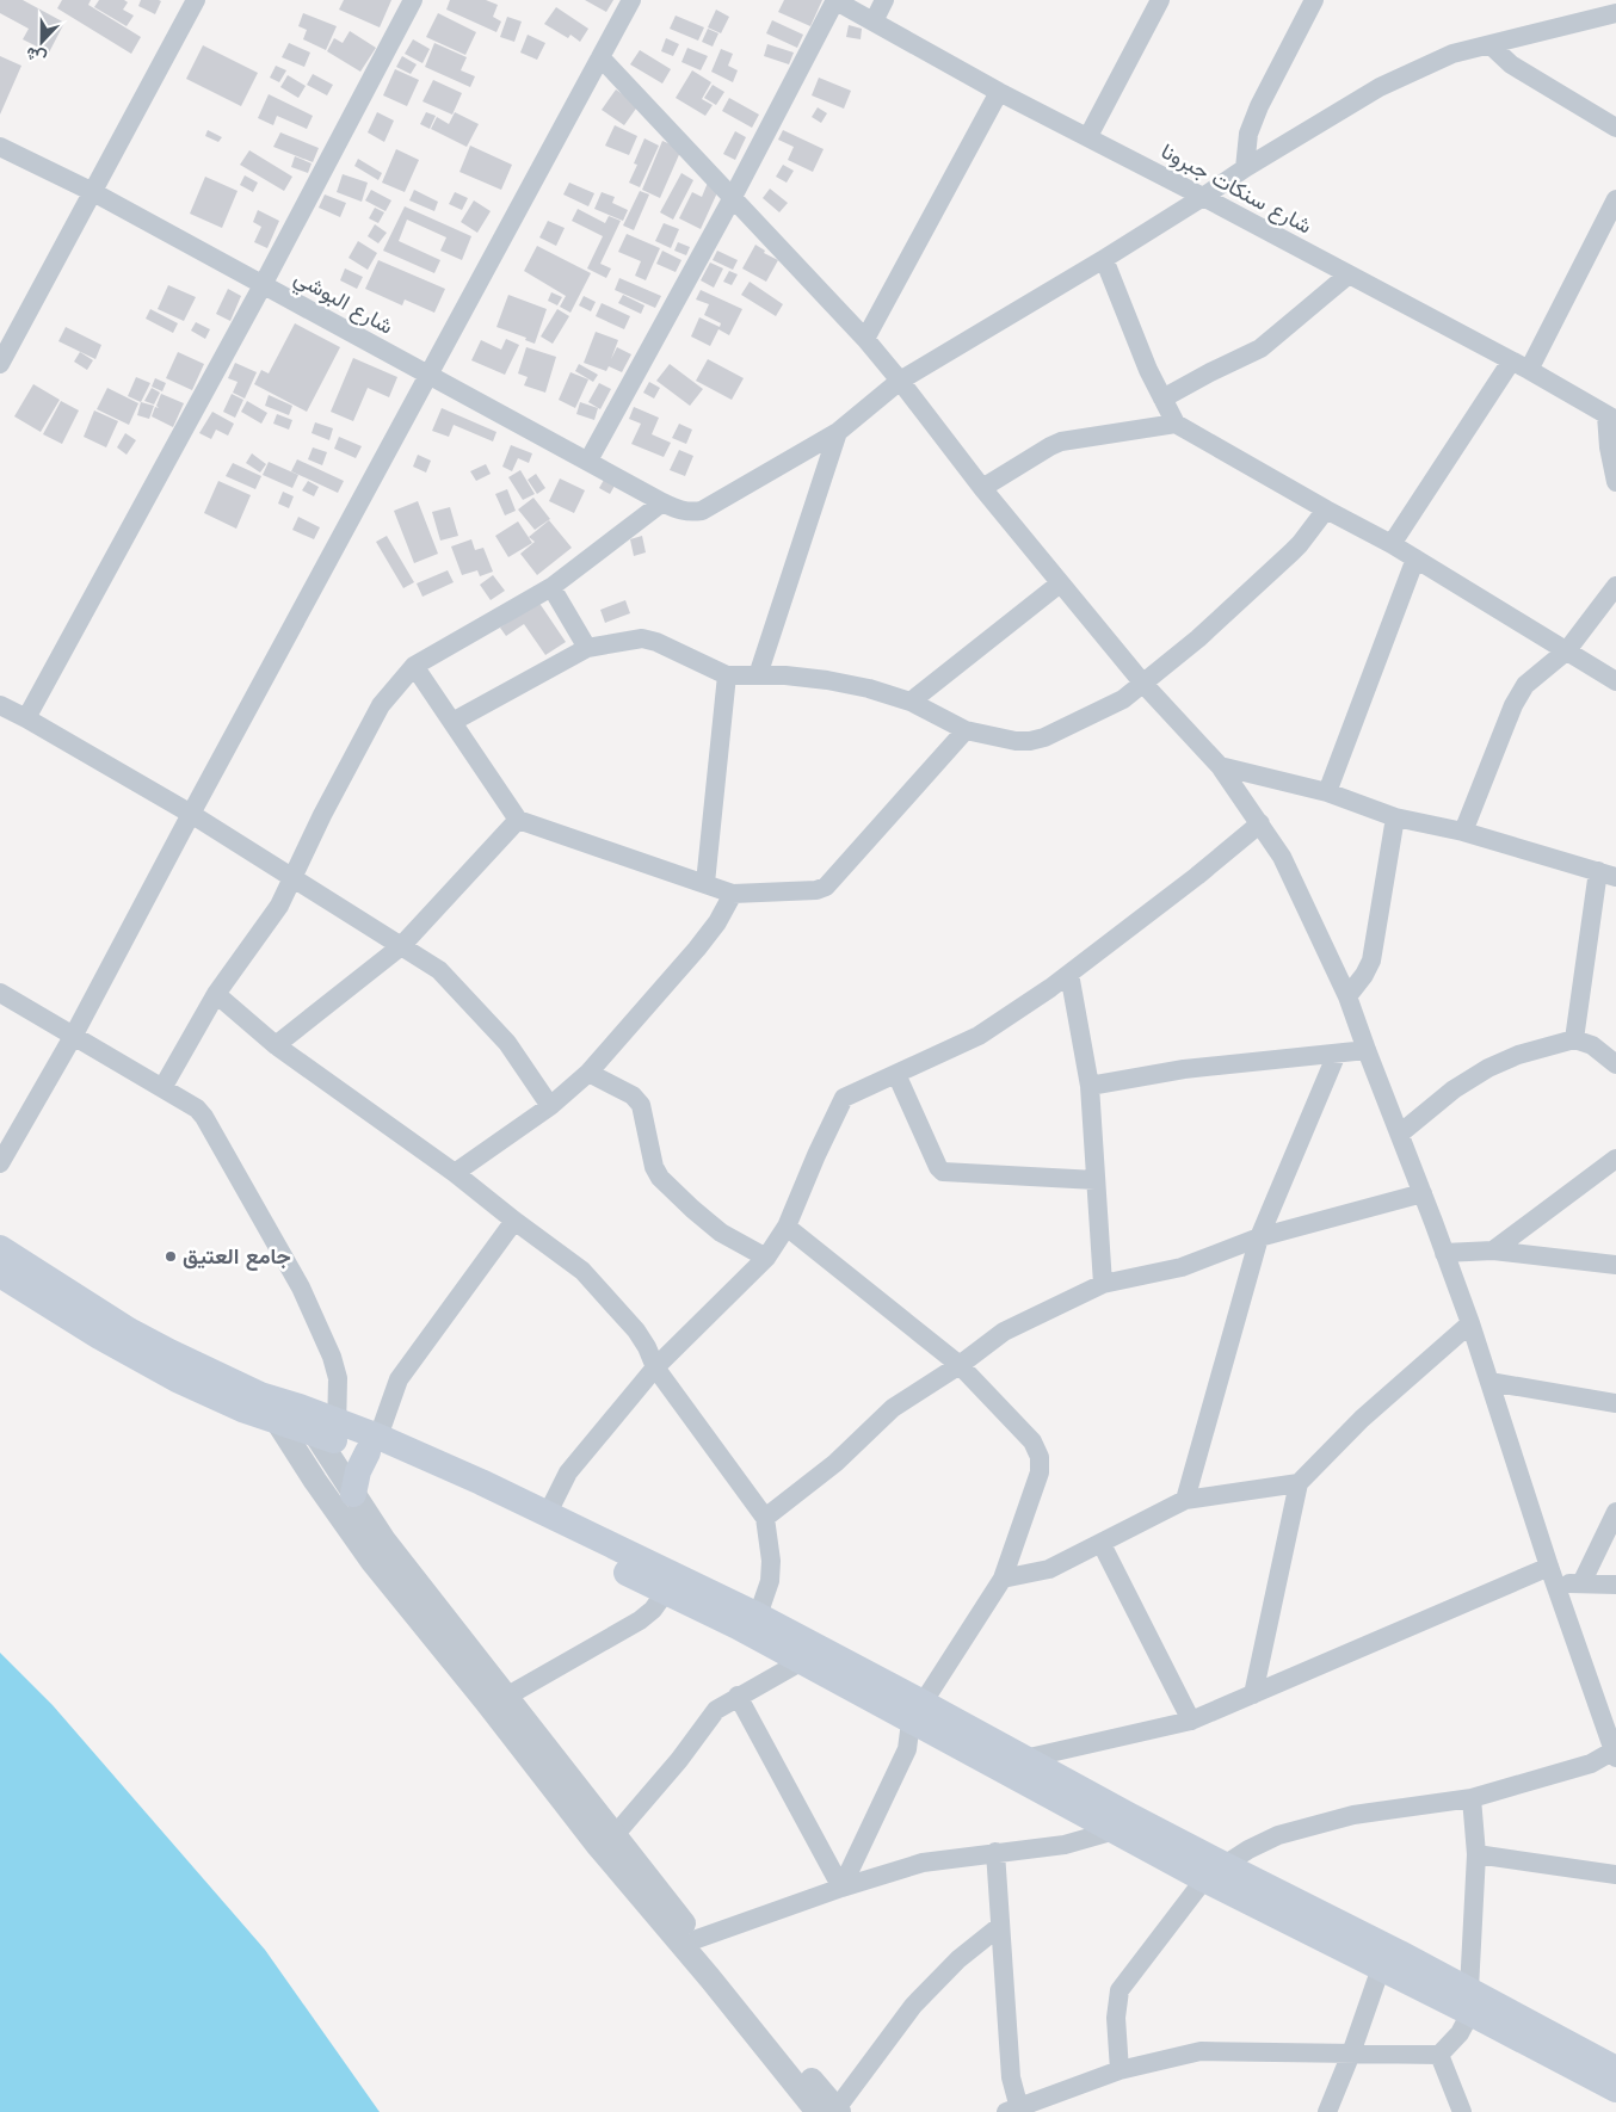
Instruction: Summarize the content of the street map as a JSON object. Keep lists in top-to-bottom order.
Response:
{
  "streets": {
    "street": ["شارع سنكات جبرونا", "شارع البوشي"]
  },
  "crossings": [
    ["شارع سنكات جبرونا", "شارع البوشي"]
  ],
  "places": ["جامع العتيق"],
  "north": "bottom"
}
